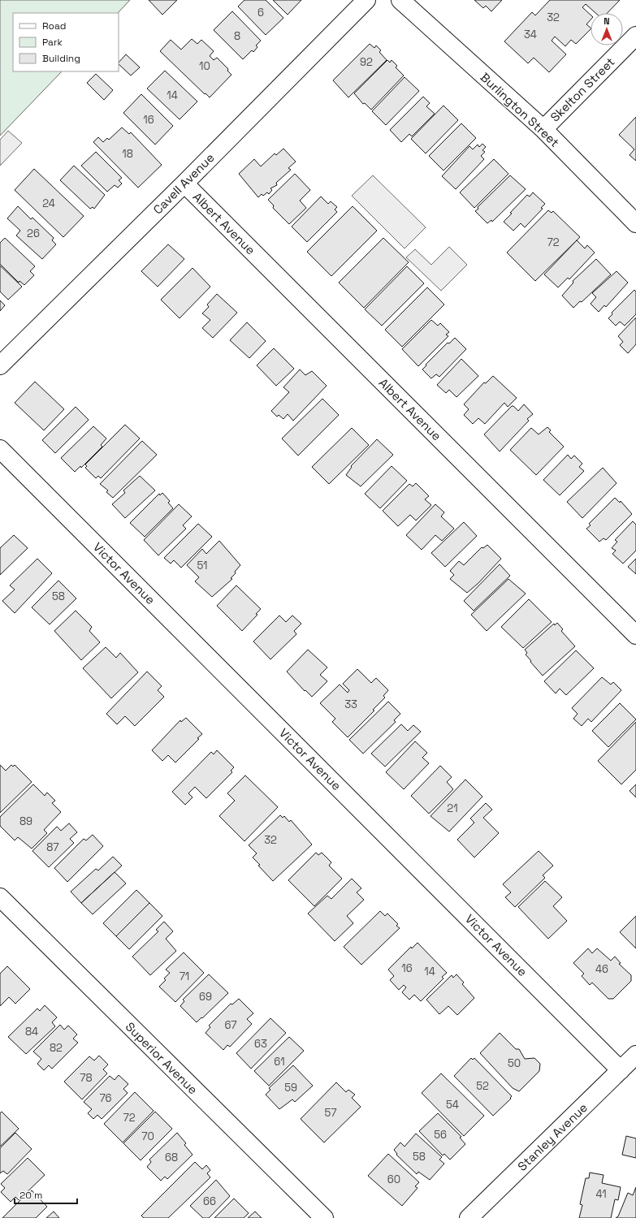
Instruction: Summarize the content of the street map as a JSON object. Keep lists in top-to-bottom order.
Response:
{
  "streets": {
    "street": [
      "Skelton Street",
      "Burlington Street",
      "Cavell Avenue",
      "Albert Avenue",
      "Victor Avenue",
      "Superior Avenue",
      "Stanley Avenue"
    ]
  },
  "crossings": [
    ["Skelton Street", "Burlington Street"],
    ["Cavell Avenue", "Albert Avenue"],
    ["Victor Avenue", "Stanley Avenue"]
  ],
  "house_numbers": [
    "6",
    "32",
    "34",
    "8",
    "92",
    "10",
    "14",
    "16",
    "18",
    "24",
    "26",
    "72",
    "51",
    "58",
    "33",
    "21",
    "89",
    "32",
    "87",
    "16",
    "46",
    "14",
    "71",
    "69",
    "67",
    "84",
    "63",
    "82",
    "61",
    "50",
    "78",
    "52",
    "59",
    "76",
    "54",
    "57",
    "72",
    "56",
    "70",
    "58",
    "68",
    "60",
    "41",
    "66"
  ],
  "legend": ["Road", "Park", "Building"],
  "scale_bar": "20 m",
  "north": "top"
}
